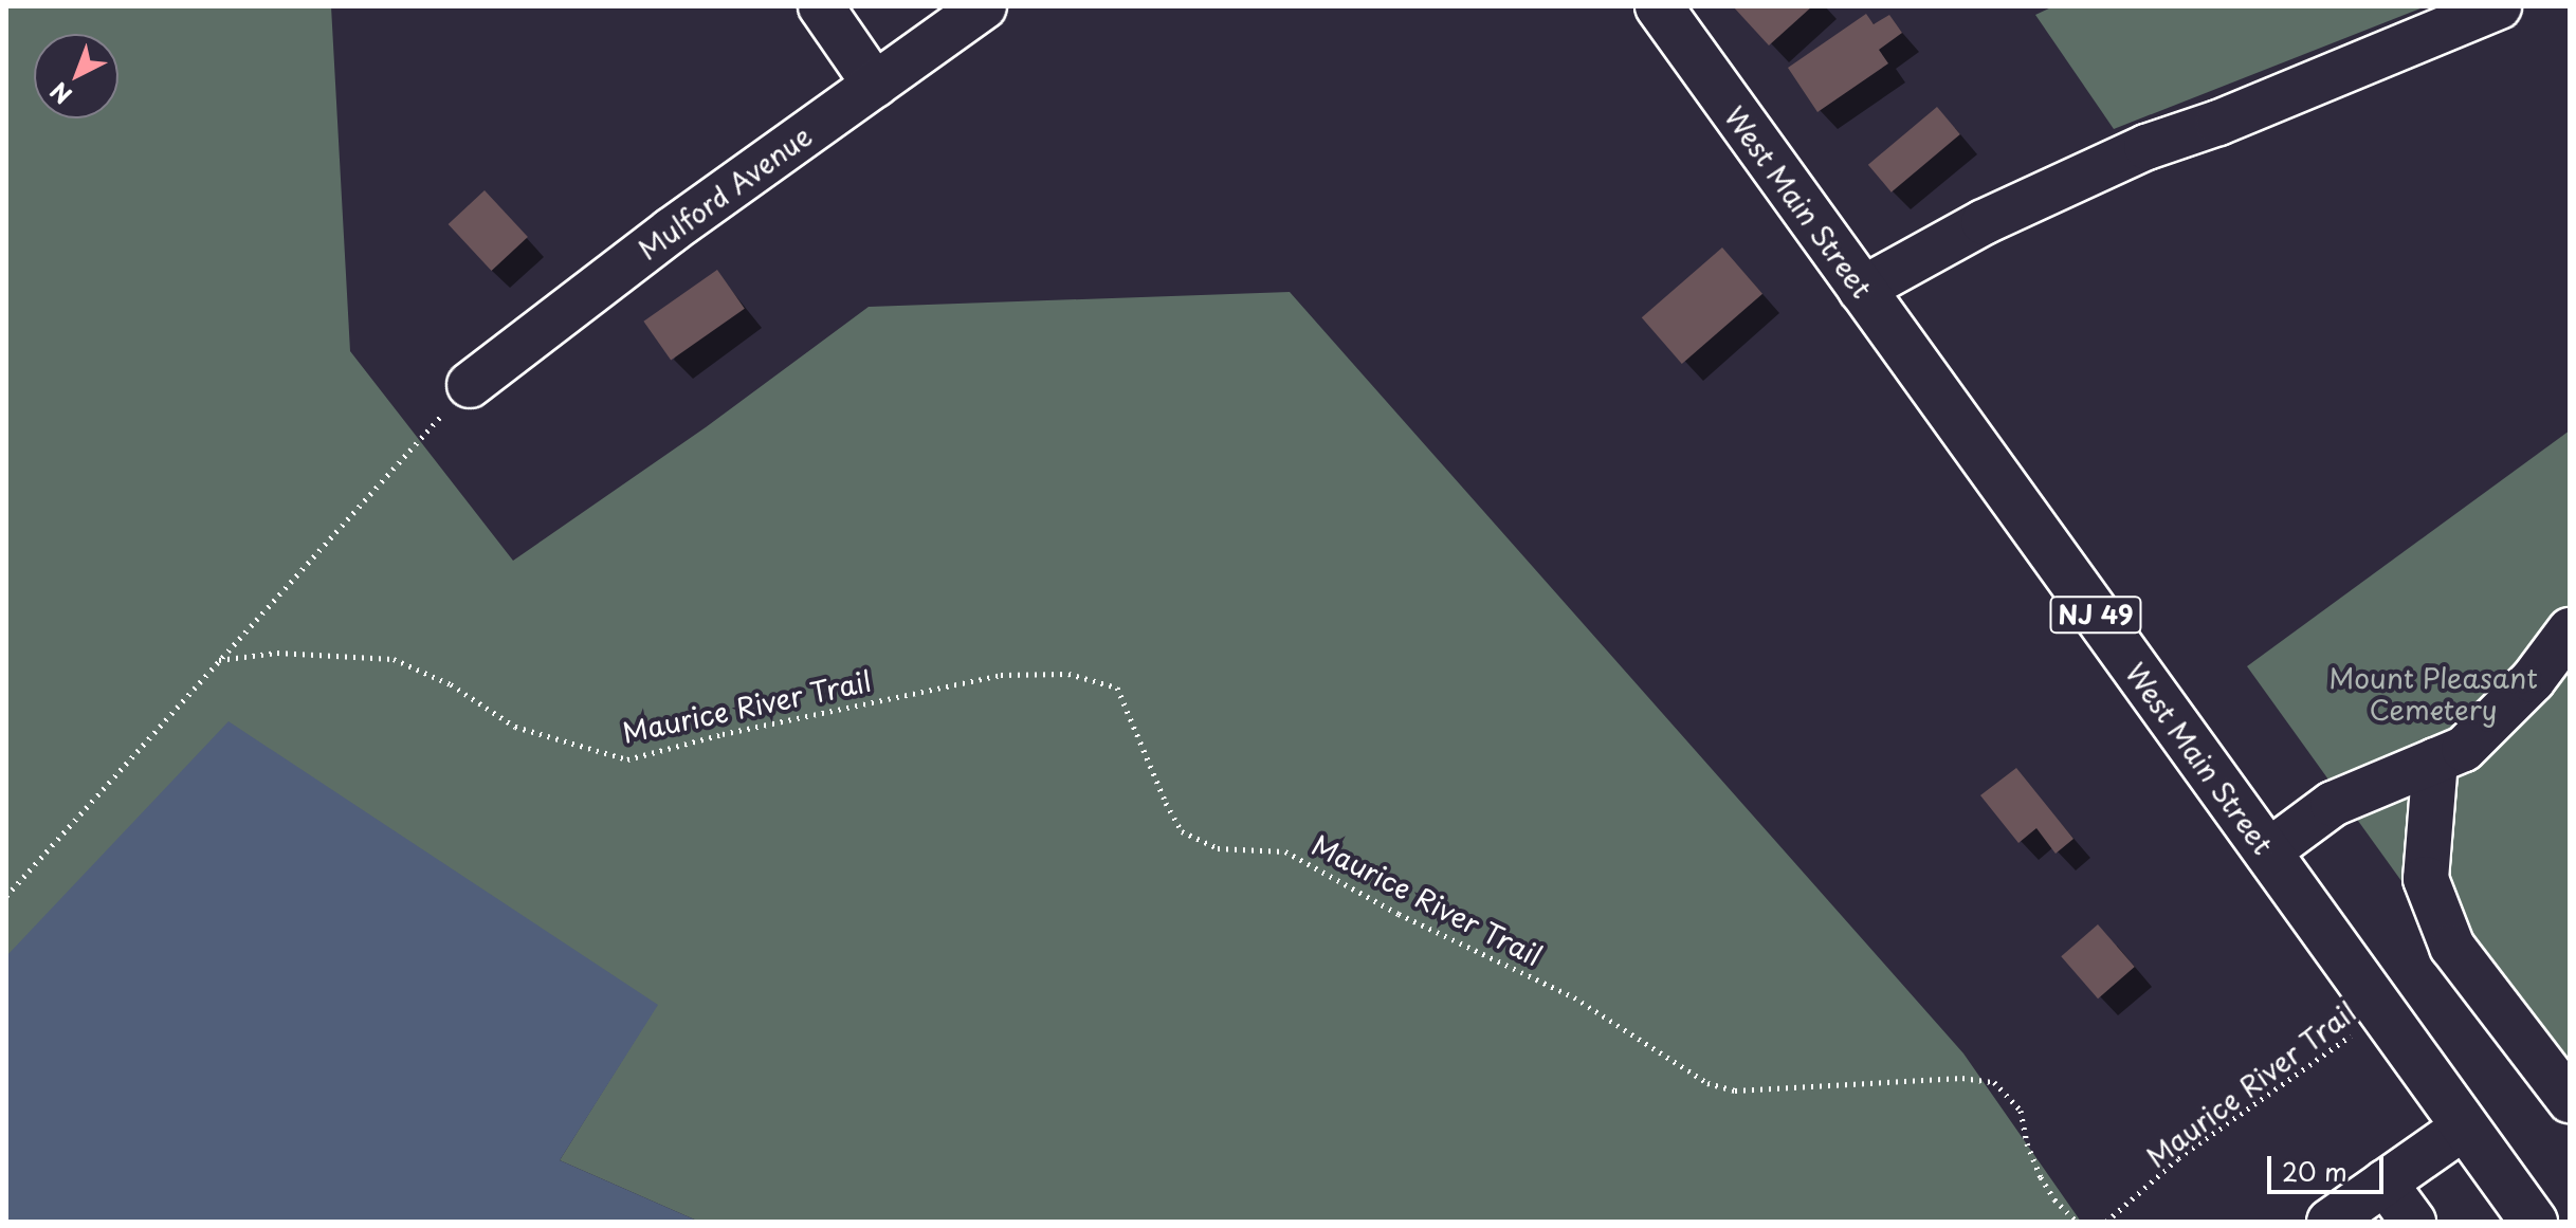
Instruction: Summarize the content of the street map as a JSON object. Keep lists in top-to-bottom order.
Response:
{
  "streets": {
    "highway": ["West Main Street", "NJ 49"],
    "street": ["Mulford Avenue"],
    "path": ["Maurice River Trail"]
  },
  "crossings": [
    ["West Main Street", "Maurice River Trail"]
  ],
  "parks": ["Mount Pleasant Cemetery"],
  "scale_bar": "20 m",
  "north": "bottom left"
}
